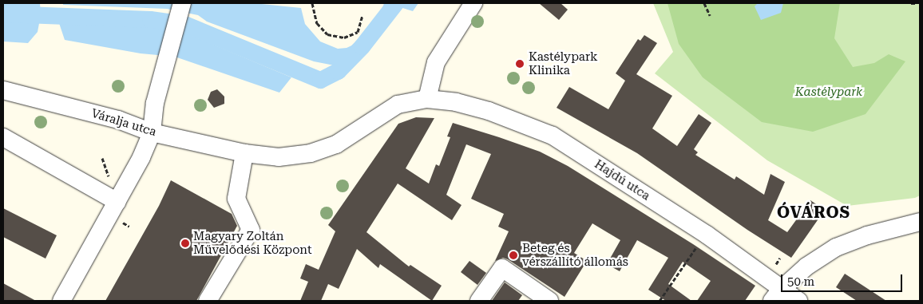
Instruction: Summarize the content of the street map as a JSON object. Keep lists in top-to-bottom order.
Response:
{
  "streets": {
    "street": ["Váralja utca", "Hajdú utca"]
  },
  "crossings": [
    ["Váralja utca", "Hajdú utca"]
  ],
  "districts": ["ÓVÁROS"],
  "parks": ["Kastélypark"],
  "places": ["Kastélypark Klinika", "Magyary Zoltán Művelődési Központ", "Beteg és vérszállító állomás"],
  "scale_bar": "50 m"
}
